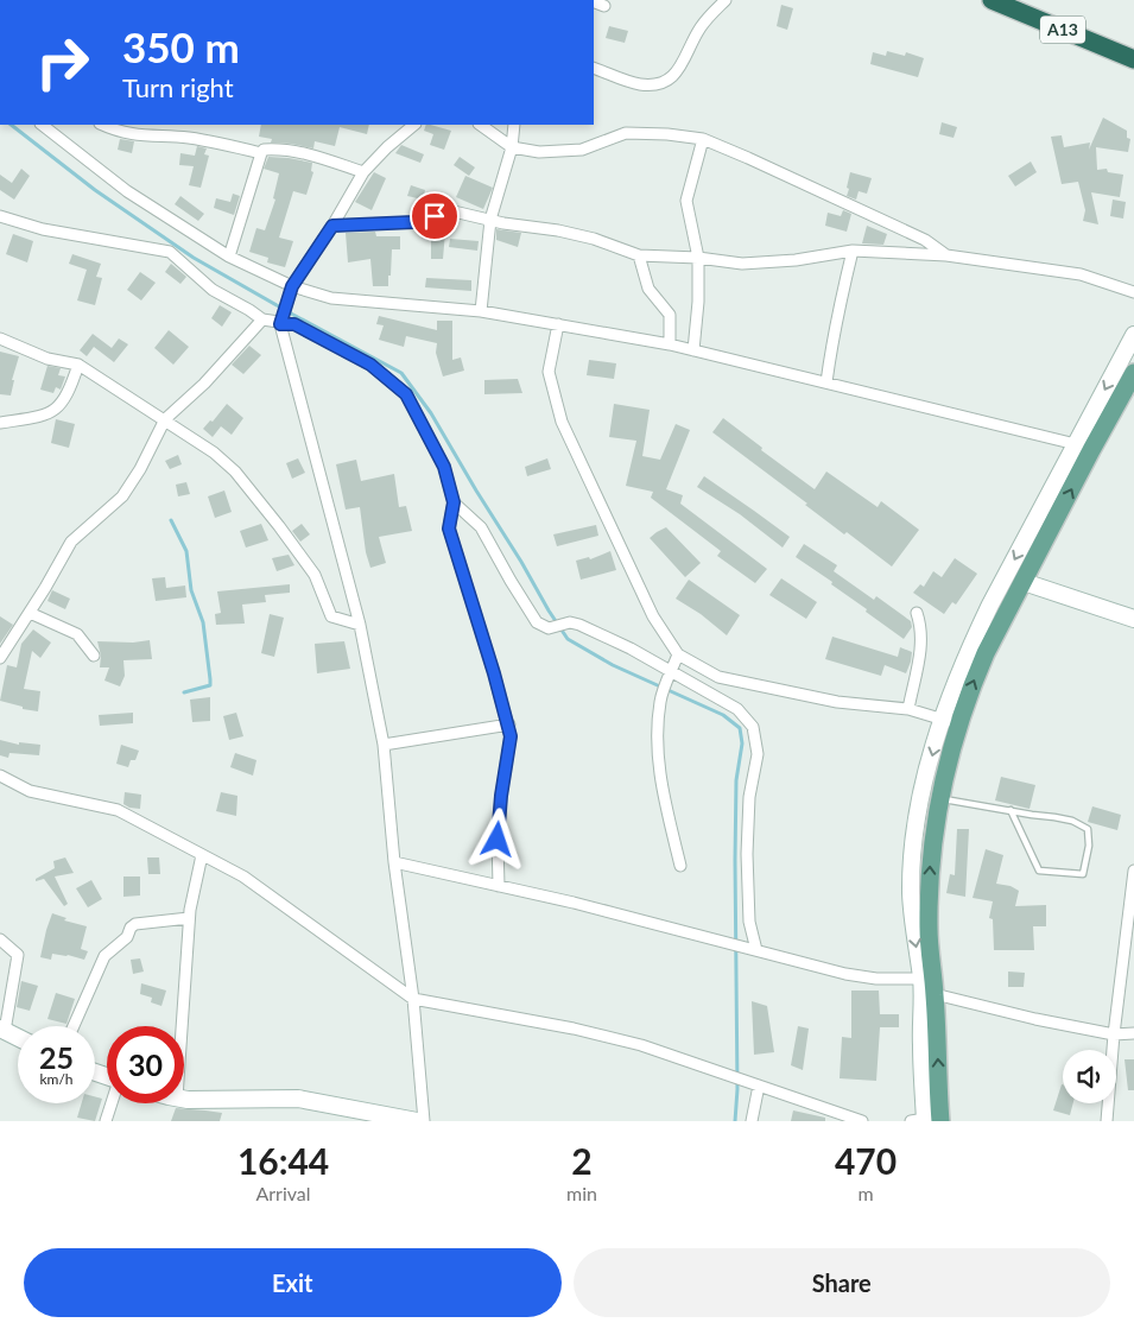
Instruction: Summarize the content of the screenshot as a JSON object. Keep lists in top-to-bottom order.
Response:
{
  "streets": {
    "highway": ["A13"]
  },
  "page": {
    "turn": ["350 m", "Turn right"],
    "speed": "25 km/h",
    "limit": "30",
    "eta": [
      "16:44",
      "Arrival",
      "2",
      "min",
      "470",
      "m"
    ],
    "buttons": ["Exit", "Share"]
  }
}
